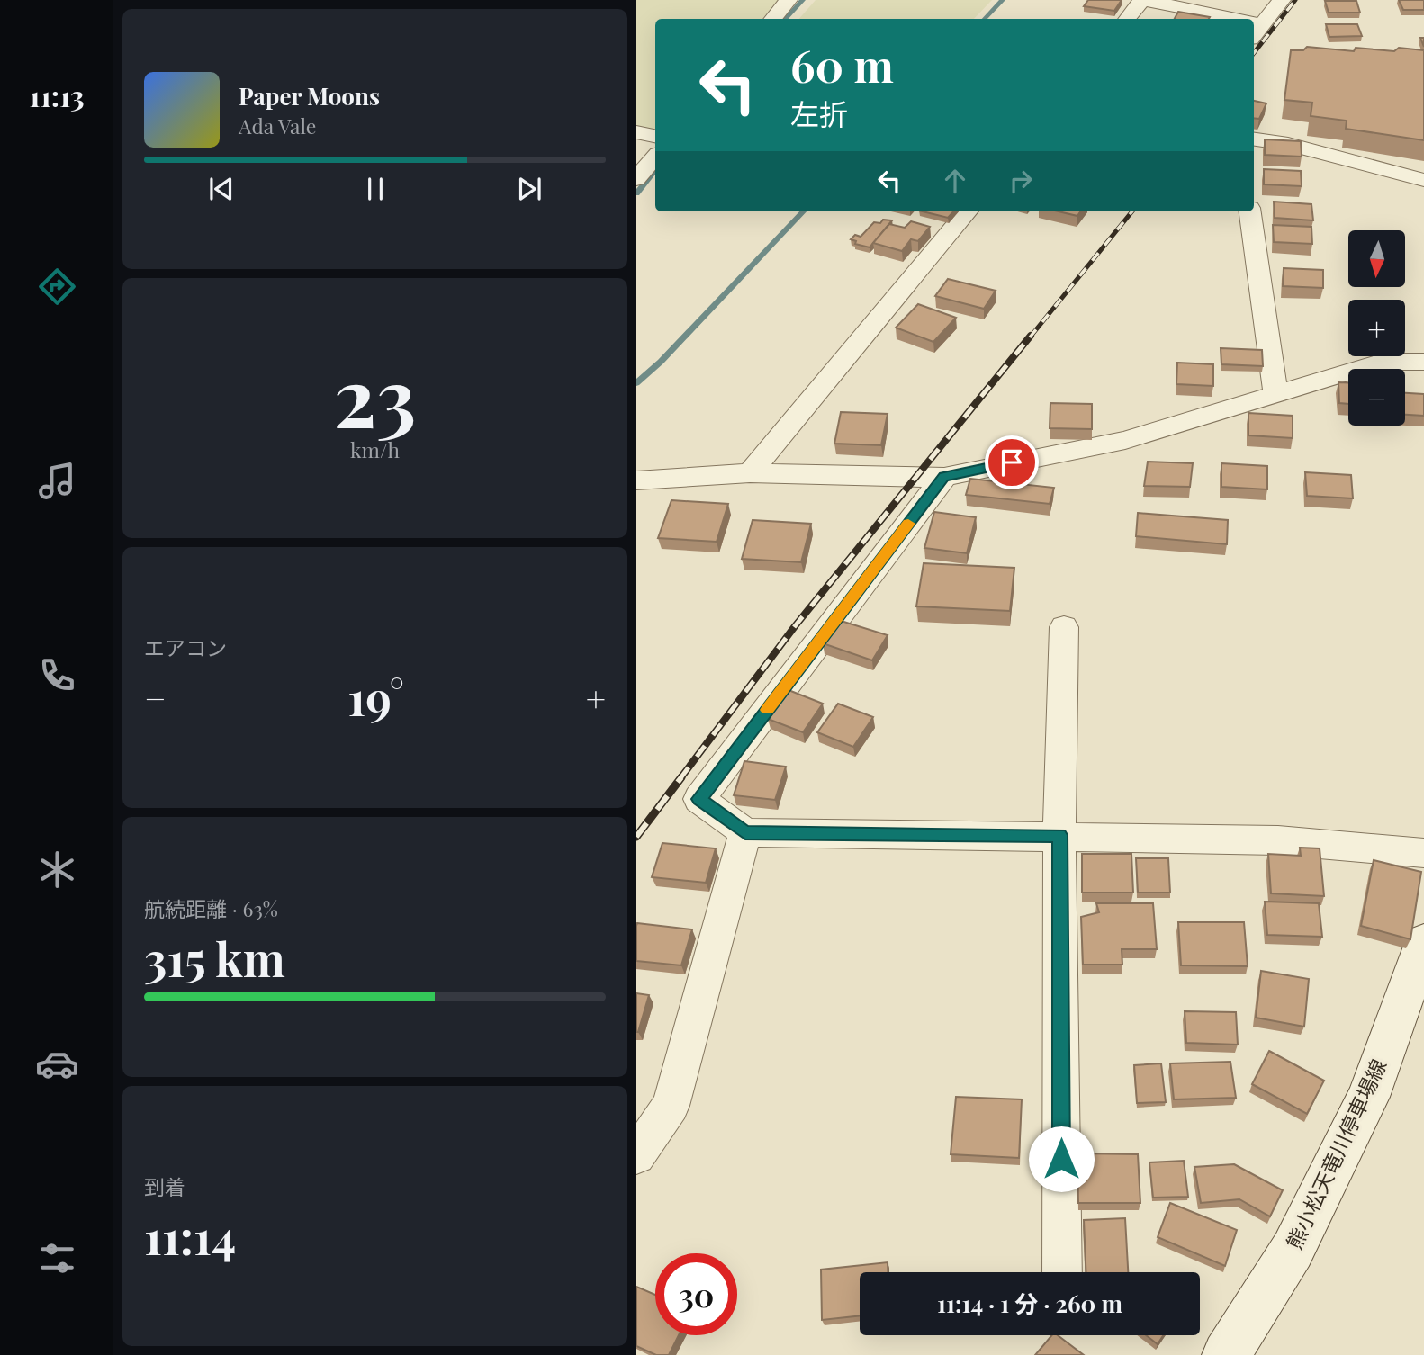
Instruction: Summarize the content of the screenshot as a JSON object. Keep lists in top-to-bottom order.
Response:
{
  "streets": {
    "main road": ["熊小松天竜川停車場線"]
  },
  "north": "bottom",
  "page": {
    "tabs": "11:13",
    "turn": ["60 m", "左折"],
    "song": ["Paper Moons", "Ada Vale"],
    "map_buttons": ["+", "−"],
    "tile": [
      ["23", "km/h"],
      "エアコン",
      ["航続距離 · 63%", "315 km"],
      ["到着", "11:14"]
    ],
    "heat": ["−", "19°", "+"],
    "limit": "30",
    "trip": "11:14 · 1 分 · 260 m"
  }
}
